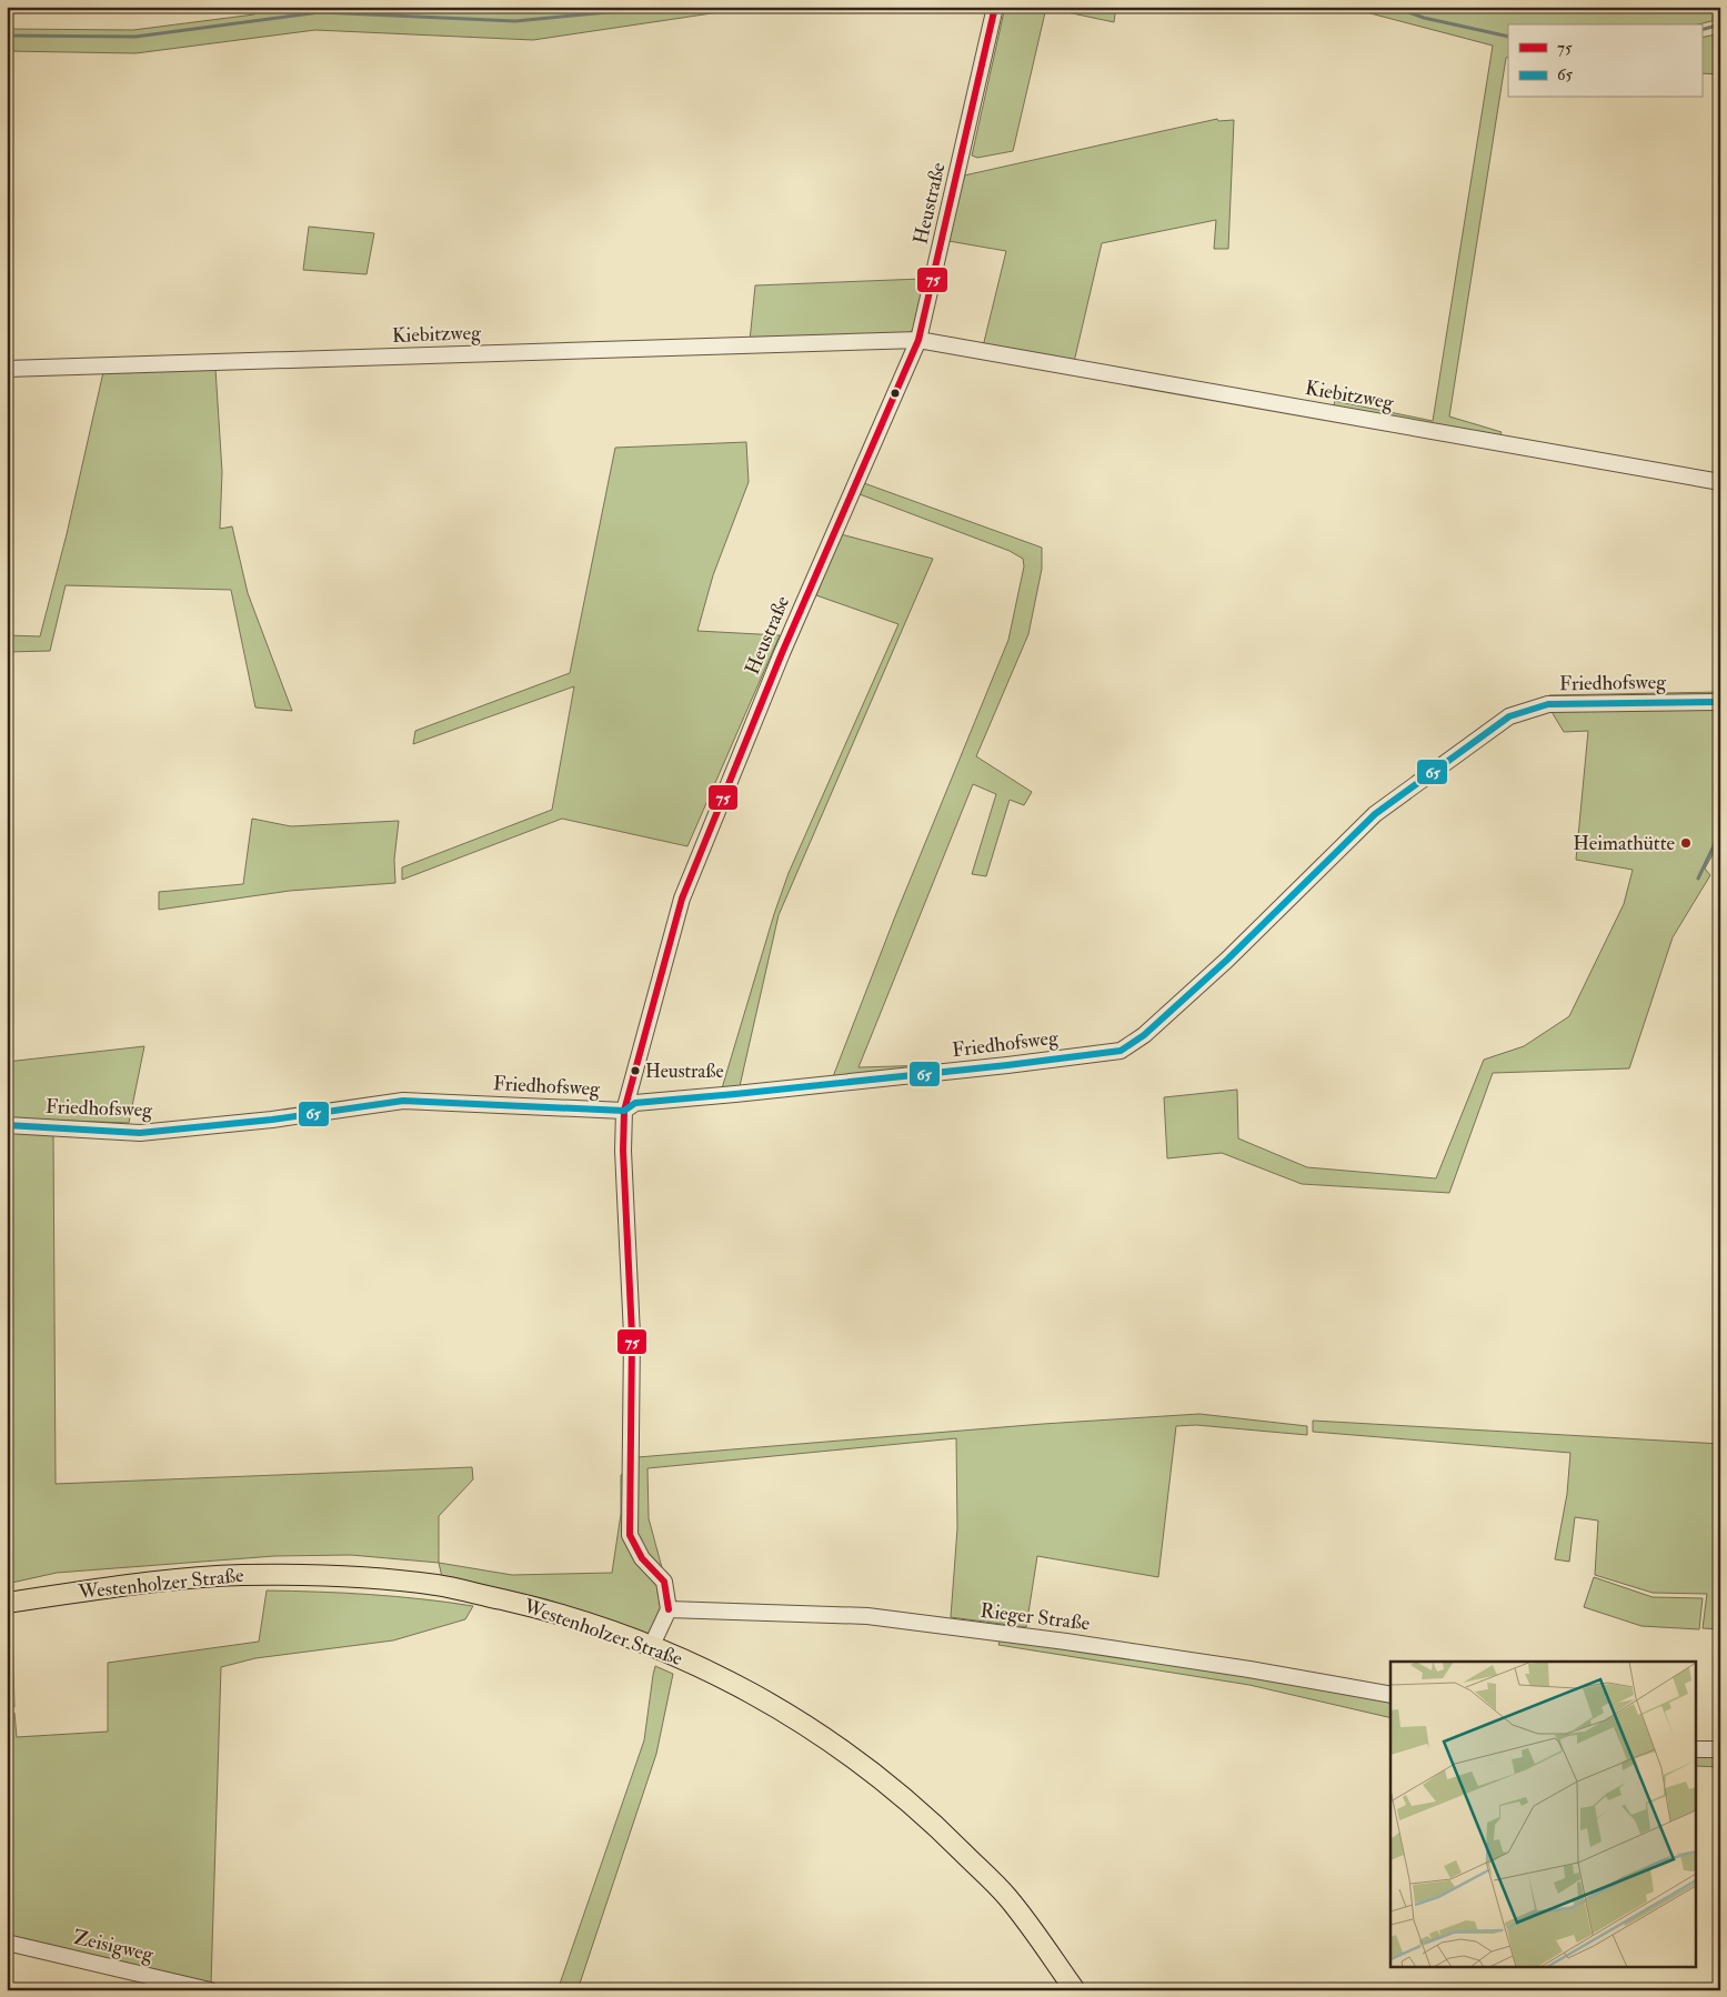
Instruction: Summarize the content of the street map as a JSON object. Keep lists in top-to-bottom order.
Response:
{
  "streets": {
    "main road": ["Westenholzer Straße"],
    "street": [
      "Heustraße",
      "Kiebitzweg",
      "Friedhofsweg",
      "Rieger Straße",
      "Zeisigweg"
    ]
  },
  "crossings": [
    ["Heustraße", "Kiebitzweg"],
    ["Heustraße", "Friedhofsweg"],
    ["Heustraße", "Rieger Straße"]
  ],
  "places": ["Heimathütte", "Heustraße"],
  "lines": ["transit line 75", "transit line 65"],
  "legend": ["75", "65"]
}
